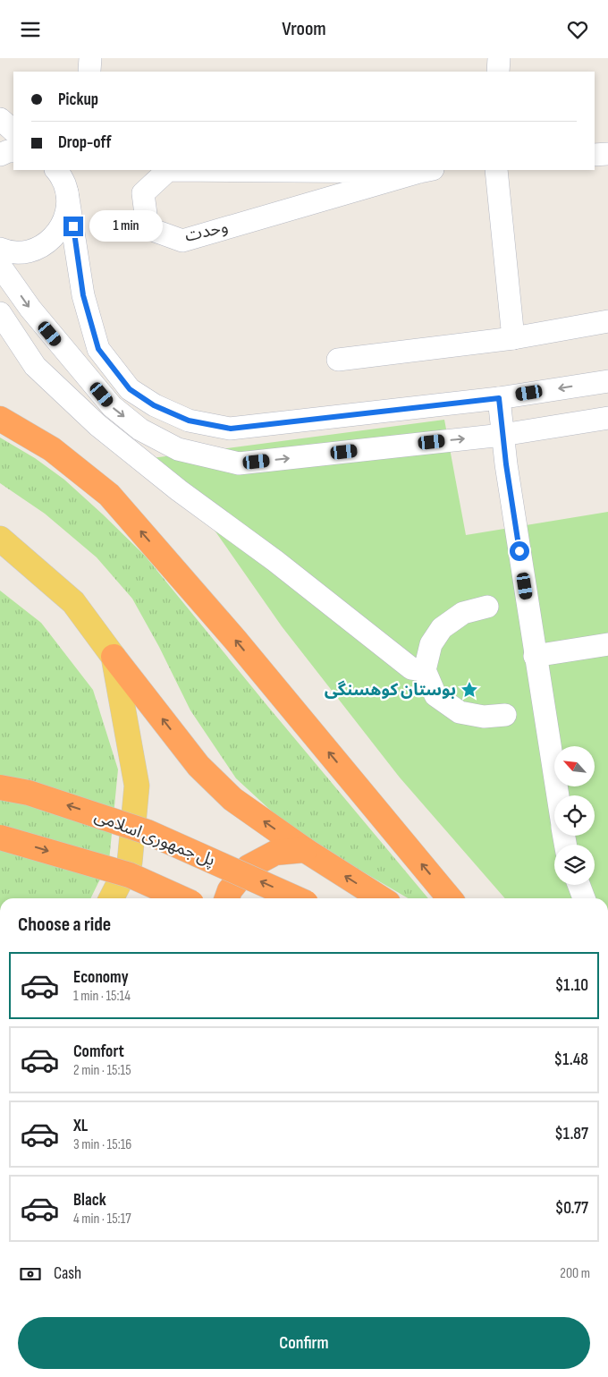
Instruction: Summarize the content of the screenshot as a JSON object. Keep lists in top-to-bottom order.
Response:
{
  "streets": {
    "highway": ["پل جمهوری اسلامی"],
    "street": ["وحدت"]
  },
  "places": {
    "place": ["بوستان کوهسنگی"]
  },
  "north": "top left",
  "page": {
    "header": "Vroom",
    "banner": ["Pickup", "Drop-off"],
    "bubble": "1 min",
    "heading": "Choose a ride",
    "list": [
      {
        "name": "Economy",
        "note": "1 min · 15:14",
        "value": "$1.10"
      },
      {
        "name": "Comfort",
        "note": "2 min · 15:15",
        "value": "$1.48"
      },
      {
        "name": "XL",
        "note": "3 min · 15:16",
        "value": "$1.87"
      },
      {
        "name": "Black",
        "note": "4 min · 15:17",
        "value": "$0.77"
      }
    ],
    "pay": ["Cash", "200 m"],
    "buttons": "Confirm"
  }
}
